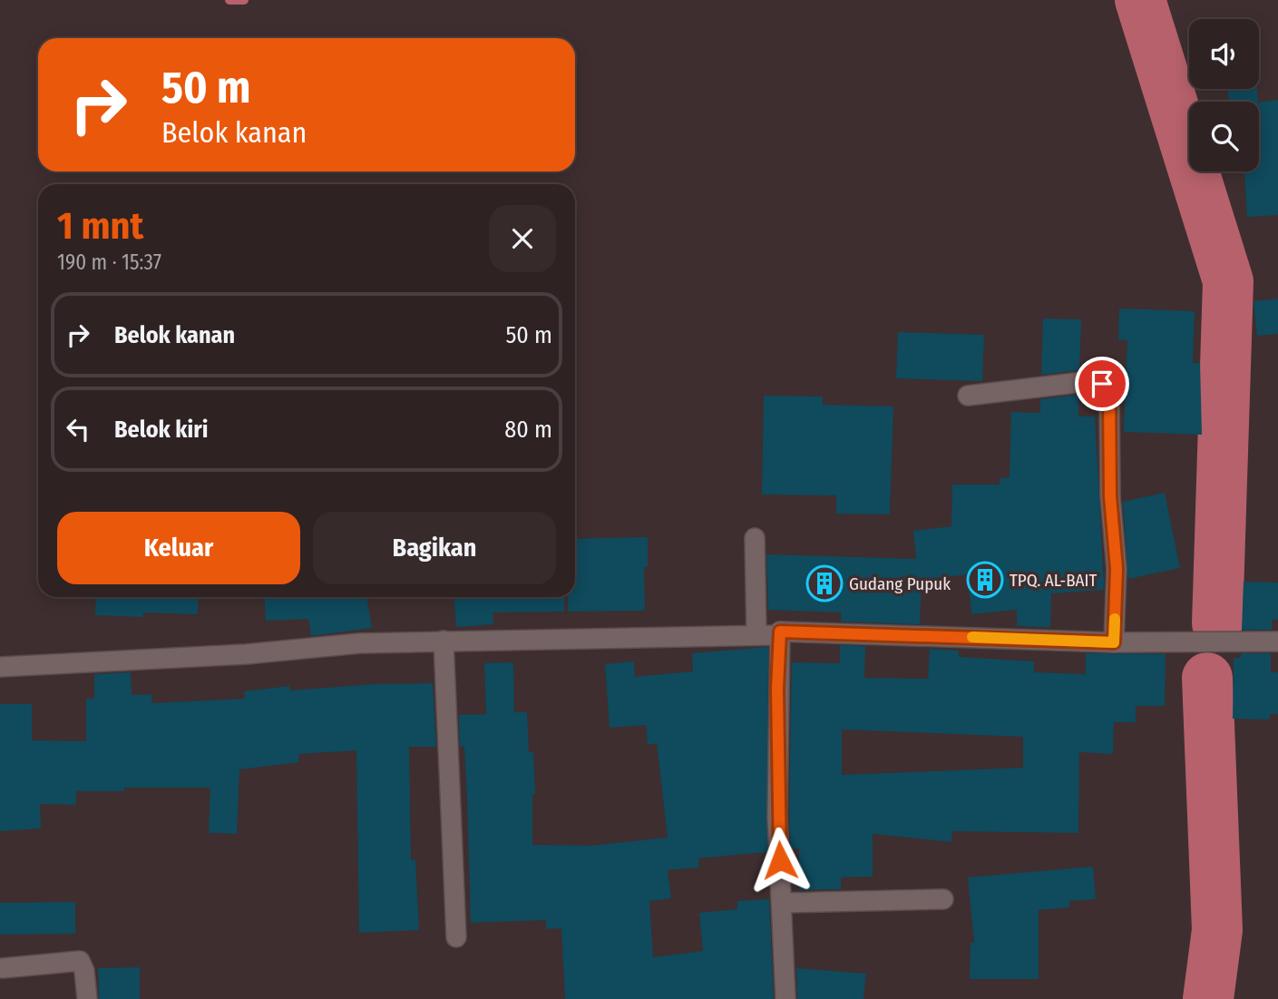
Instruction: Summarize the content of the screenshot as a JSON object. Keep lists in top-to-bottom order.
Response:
{
  "places": {
    "building": ["TPQ. AL-BAIT", "Gudang Pupuk"]
  },
  "page": {
    "turn": ["50 m", "Belok kanan"],
    "heading": ["1 mnt", "190 m · 15:37"],
    "list": [
      {
        "name": "Belok kanan",
        "value": "50 m"
      },
      {
        "name": "Belok kiri",
        "value": "80 m"
      }
    ],
    "buttons": ["Keluar", "Bagikan"]
  }
}
